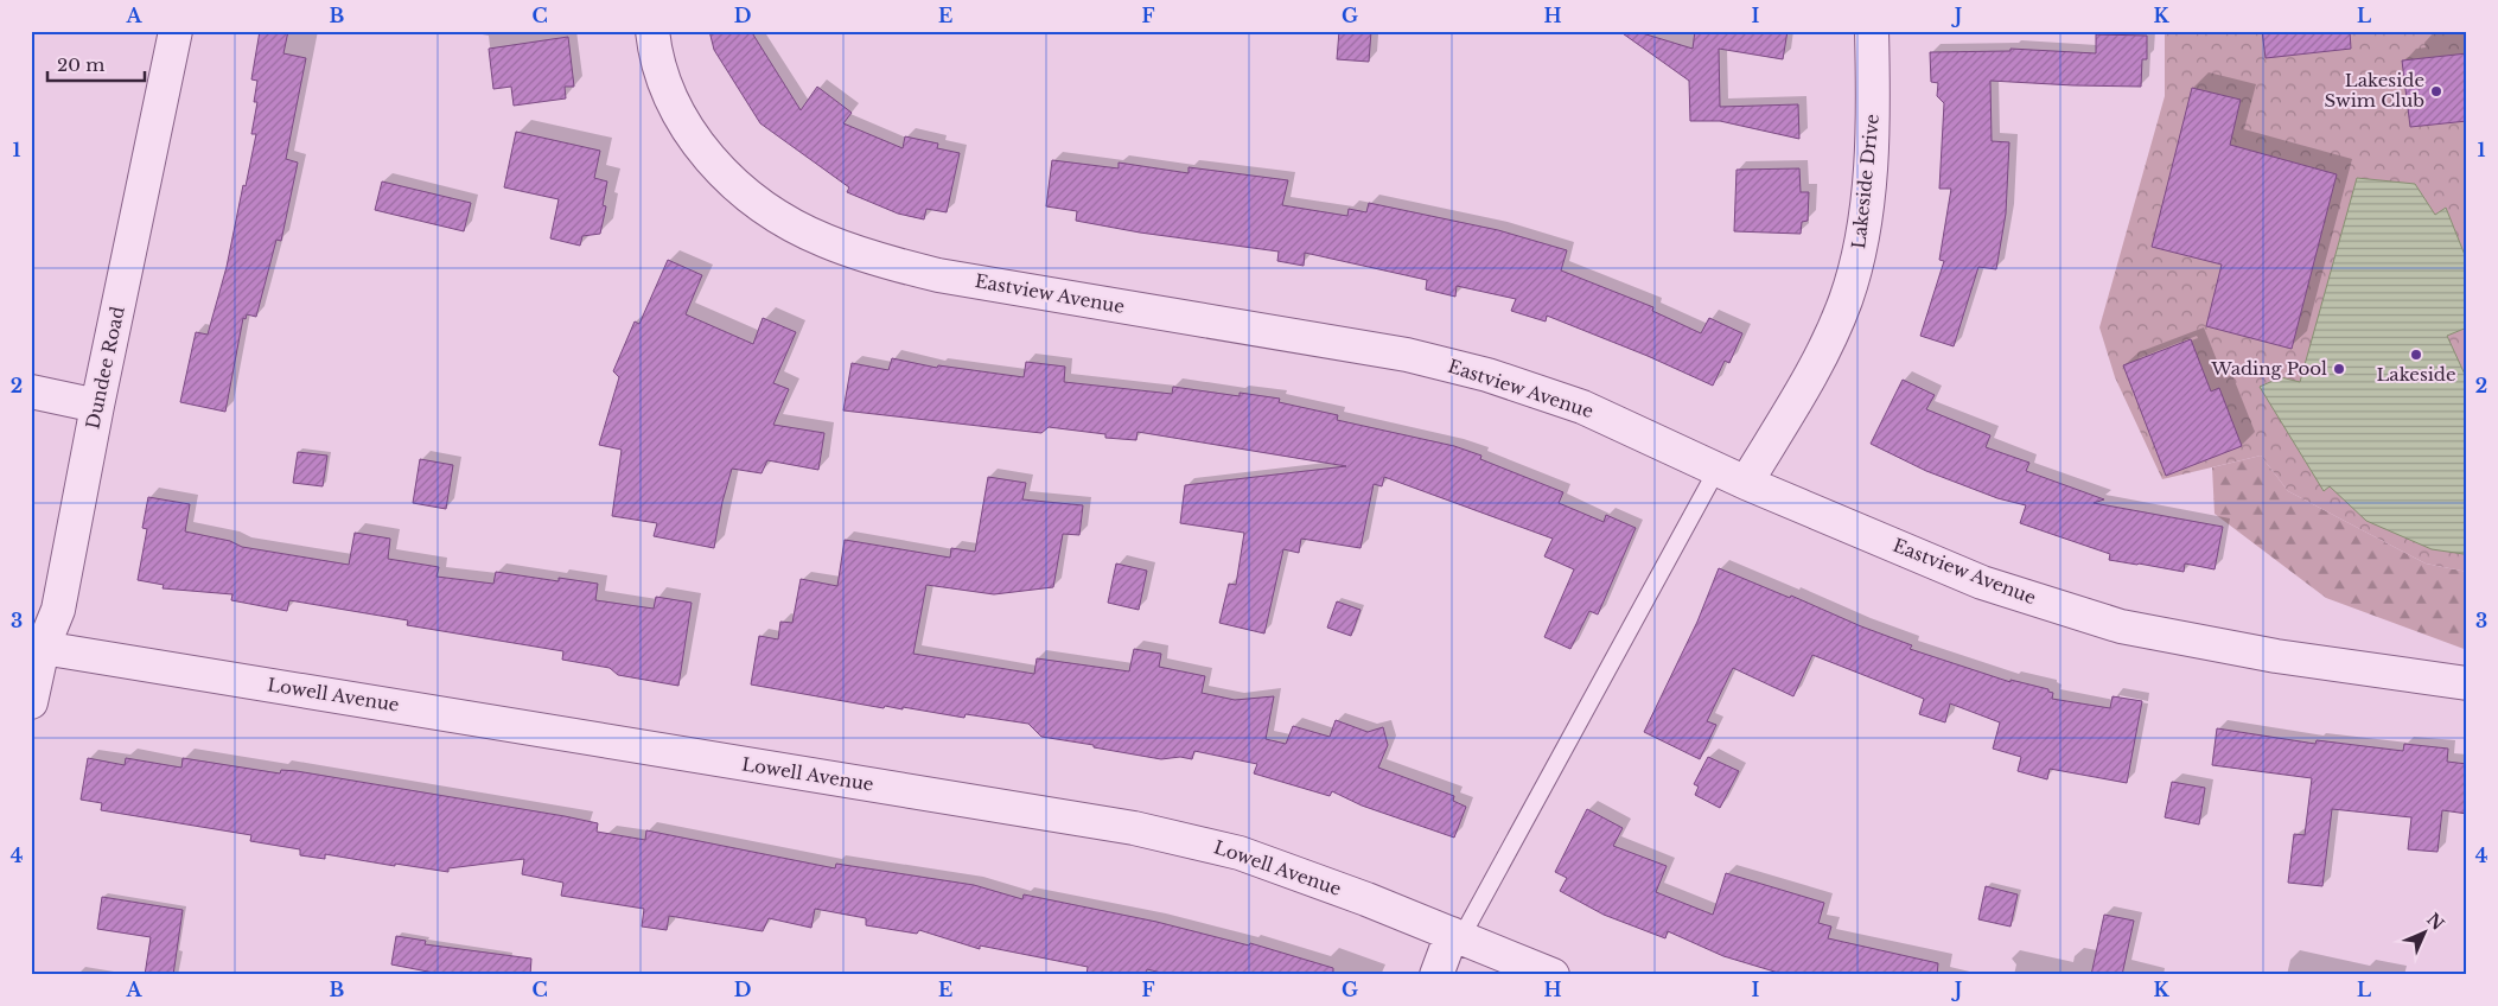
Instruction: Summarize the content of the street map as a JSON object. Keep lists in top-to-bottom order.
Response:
{
  "streets": {
    "street": [
      "Lakeside Drive",
      "Eastview Avenue",
      "Dundee Road",
      "Lowell Avenue"
    ]
  },
  "crossings": [
    ["Lakeside Drive", "Eastview Avenue"],
    ["Dundee Road", "Lowell Avenue"]
  ],
  "places": ["Lakeside Swim Club", "Lakeside", "Wading Pool"],
  "scale_bar": "20 m",
  "north": "top right",
  "grid": {
    "columns": [
      "A",
      "B",
      "C",
      "D",
      "E",
      "F",
      "G",
      "H",
      "I",
      "J",
      "K",
      "L"
    ],
    "rows": [
      "1",
      "2",
      "3",
      "4"
    ]
  }
}
